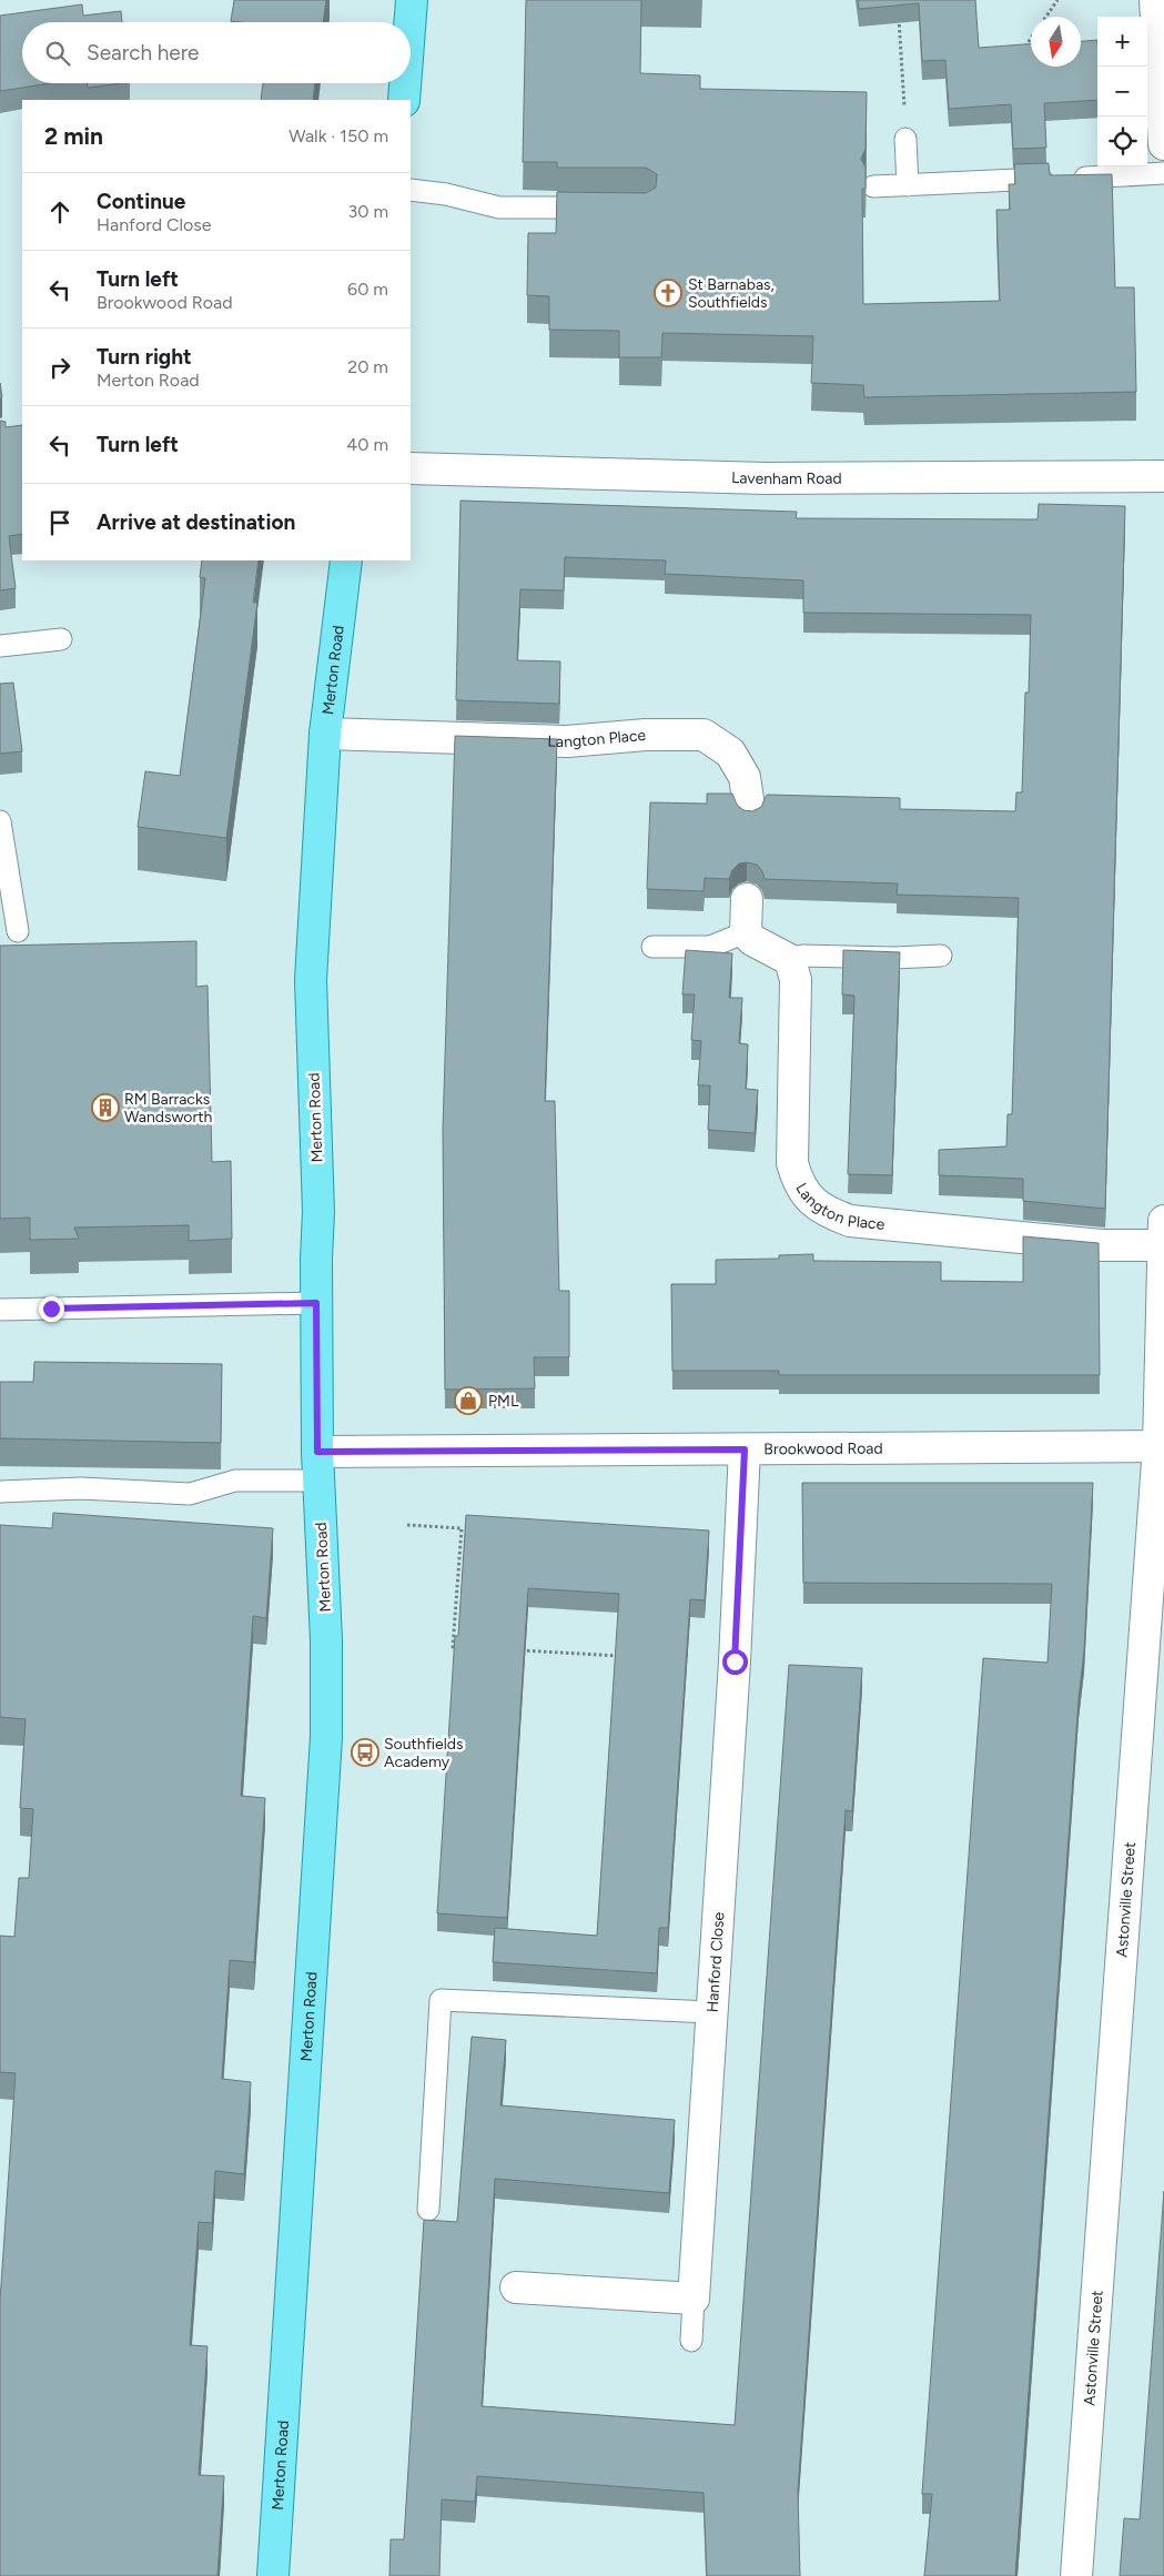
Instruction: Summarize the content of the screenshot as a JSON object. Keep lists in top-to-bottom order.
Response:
{
  "streets": {
    "main road": ["Merton Road"],
    "street": [
      "Lavenham Road",
      "Langton Place",
      "Brookwood Road",
      "Astonville Street",
      "Hanford Close"
    ]
  },
  "crossings": [
    ["Merton Road", "Langton Place"],
    ["Merton Road", "Brookwood Road"],
    ["Langton Place", "Astonville Street"],
    ["Brookwood Road", "Astonville Street"],
    ["Brookwood Road", "Hanford Close"]
  ],
  "places": {
    "church": ["St Barnabas, Southfields"],
    "building": ["RM Barracks Wandsworth"],
    "shop": ["PML"],
    "bus stop": ["Southfields Academy"]
  },
  "north": "bottom",
  "page": {
    "map_buttons": ["+", "−"],
    "search": "Search here",
    "heading": ["2 min", "Walk · 150 m"],
    "list": [
      ["Continue", "Hanford Close", "30 m"],
      ["Turn left", "Brookwood Road", "60 m"],
      ["Turn right", "Merton Road", "20 m"],
      ["Turn left", "40 m"],
      "Arrive at destination"
    ]
  }
}
